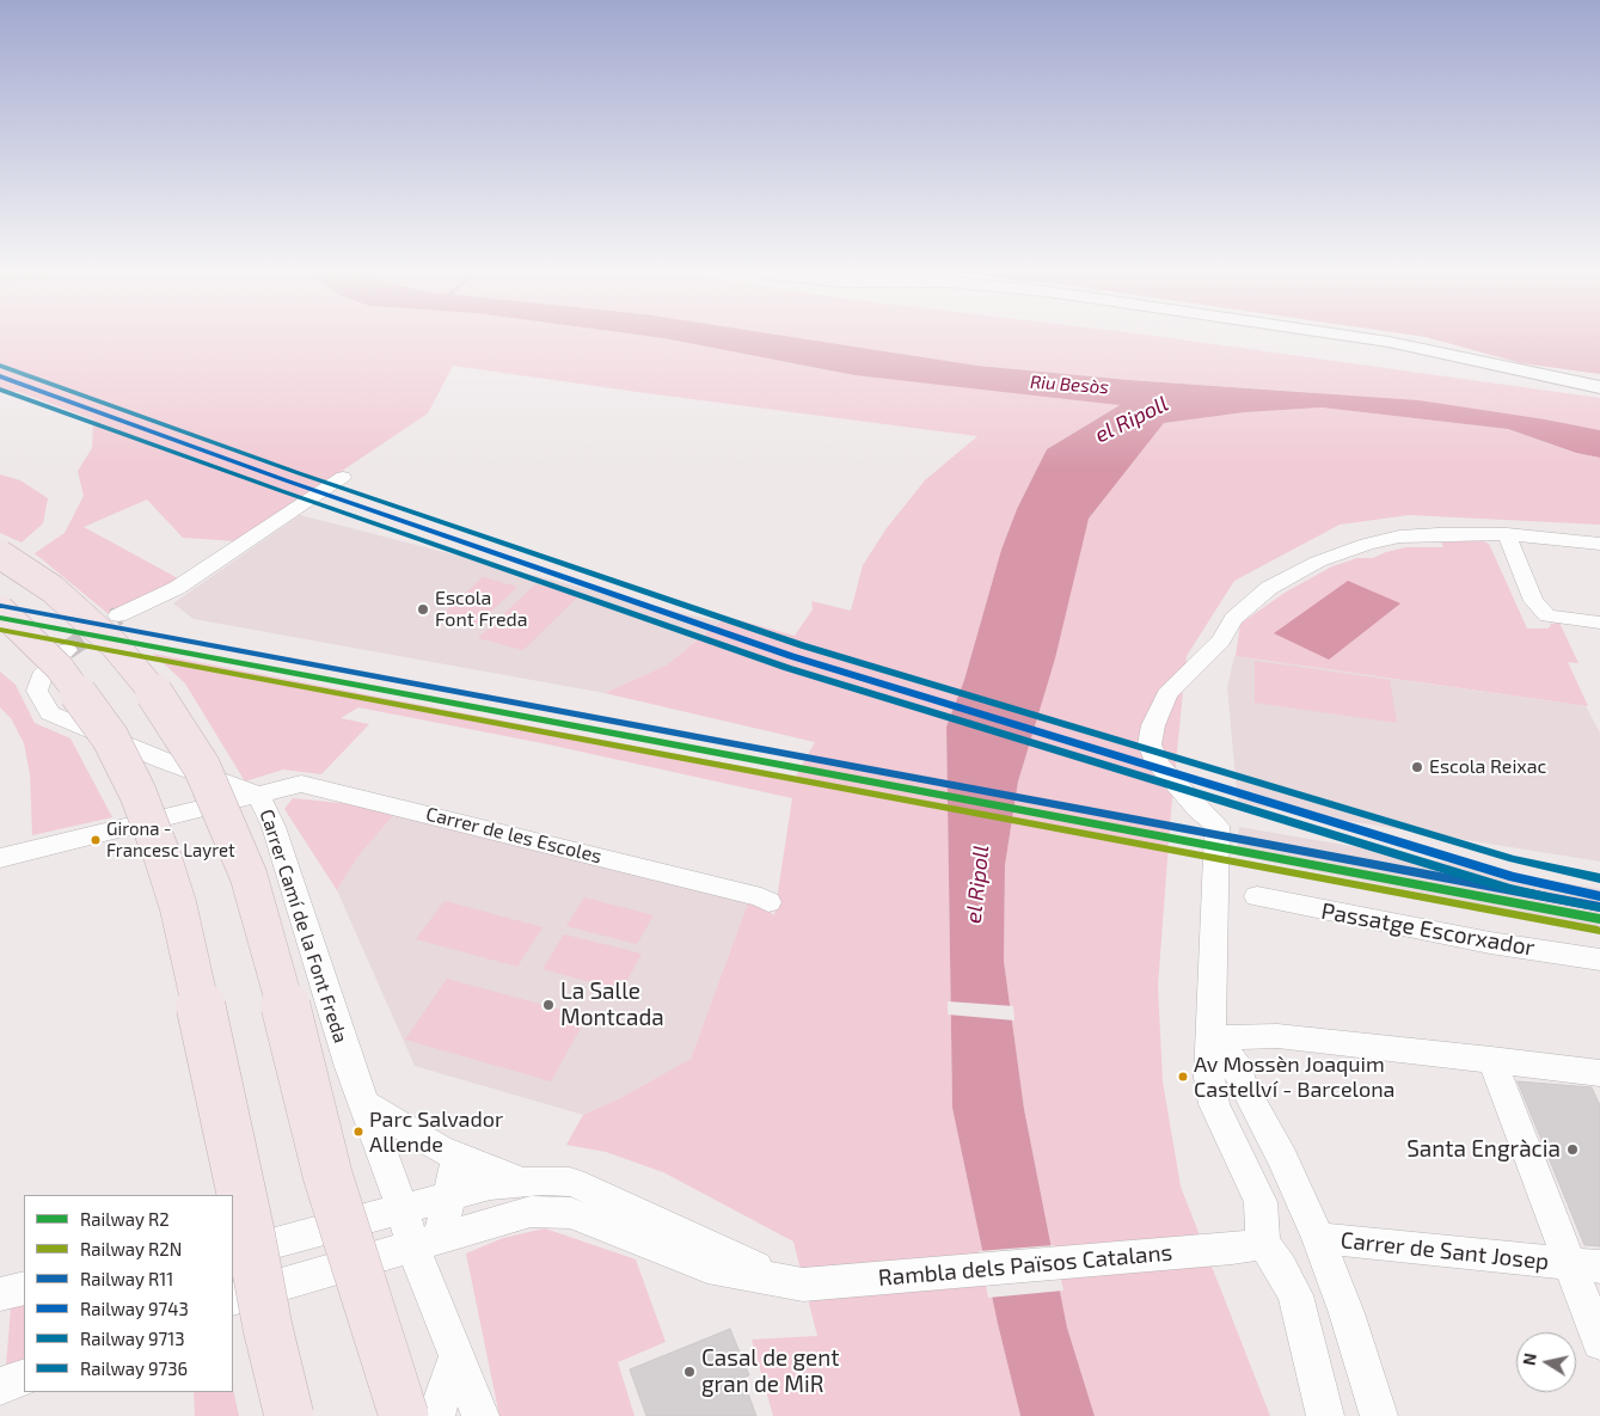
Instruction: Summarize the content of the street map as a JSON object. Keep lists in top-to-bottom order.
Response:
{
  "streets": {
    "street": [
      "Carrer de les Escoles",
      "Carrer Camí de la Font Freda",
      "Passatge Escorxador",
      "Carrer de Sant Josep",
      "Rambla dels Països Catalans"
    ]
  },
  "crossings": [
    ["Carrer de les Escoles", "Carrer Camí de la Font Freda"],
    ["Carrer Camí de la Font Freda", "Rambla dels Països Catalans"]
  ],
  "water": ["Riu Besòs", "el Ripoll"],
  "places": [
    "Escola Font Freda",
    "Escola Reixac",
    "Girona - Francesc Layret",
    "La Salle Montcada",
    "Av Mossèn Joaquim Castellví - Barcelona",
    "Parc Salvador Allende",
    "Santa Engràcia",
    "Casal de gent gran de MiR"
  ],
  "lines": [
    "rail line 9736",
    "rail line 9743",
    "rail line 9713",
    "rail line R11",
    "rail line R2",
    "rail line R2N"
  ],
  "legend": [
    "Railway R2",
    "Railway R2N",
    "Railway R11",
    "Railway 9743",
    "Railway 9713",
    "Railway 9736"
  ],
  "north": "left"
}
